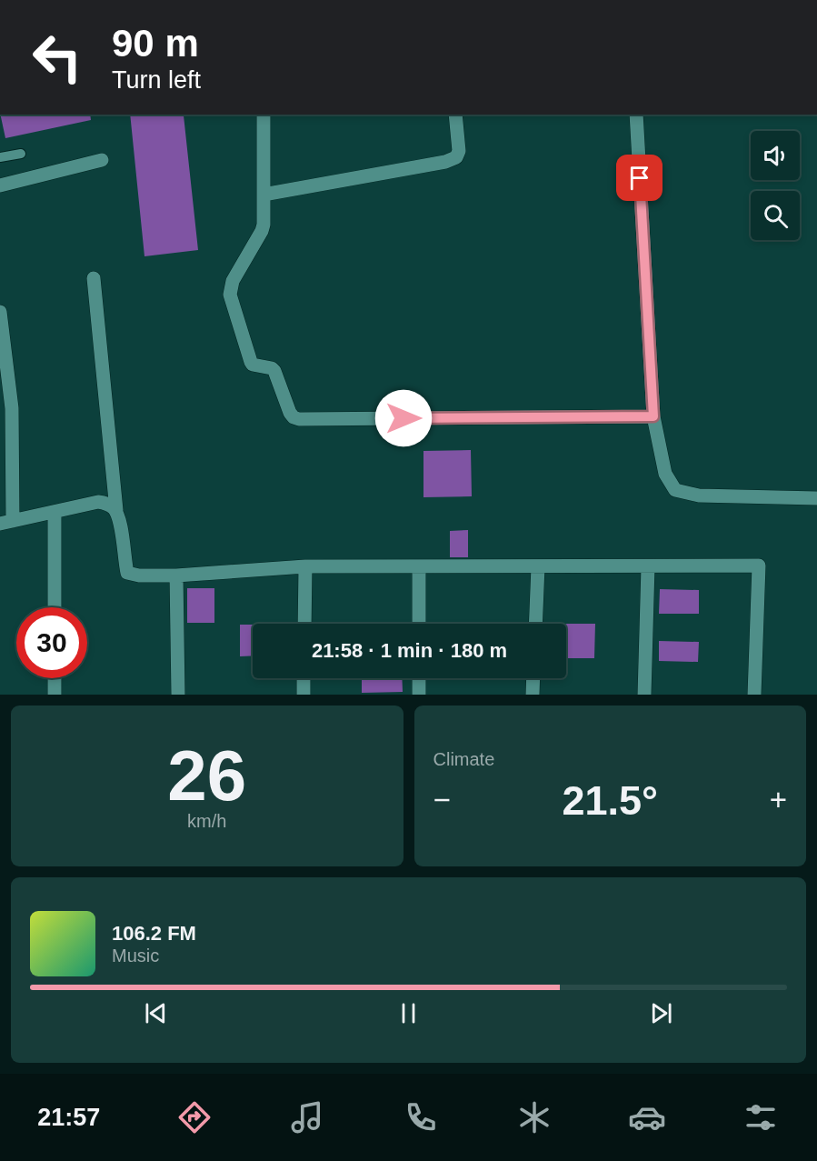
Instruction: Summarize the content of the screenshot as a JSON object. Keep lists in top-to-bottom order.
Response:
{
  "page": {
    "turn": ["90 m", "Turn left"],
    "limit": "30",
    "trip": "21:58 · 1 min · 180 m",
    "tile": [
      ["26", "km/h"],
      "Climate"
    ],
    "heat": ["−", "21.5°", "+"],
    "song": ["106.2 FM", "Music"],
    "tabs": "21:57"
  }
}
